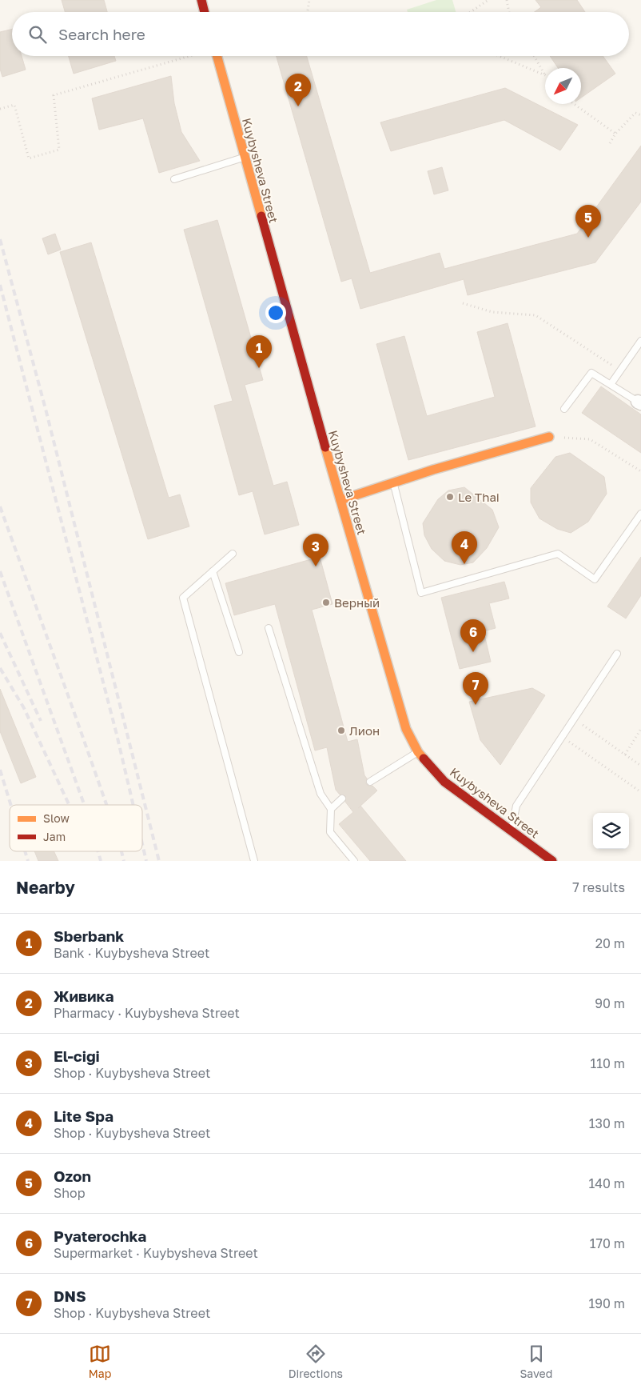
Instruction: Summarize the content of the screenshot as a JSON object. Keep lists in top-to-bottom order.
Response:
{
  "streets": {
    "street": ["Kuybysheva Street"]
  },
  "places": ["Le Thai", "Верный", "Лион"],
  "legend": ["Slow", "Jam"],
  "north": "bottom left",
  "page": {
    "search": "Search here",
    "pins": [
      "2",
      "5",
      "1",
      "4",
      "3",
      "6",
      "7"
    ],
    "heading": ["Nearby", "7 results"],
    "list": [
      {
        "mark": "1",
        "name": "Sberbank",
        "note": "Bank · Kuybysheva Street",
        "value": "20 m"
      },
      {
        "mark": "2",
        "name": "Живика",
        "note": "Pharmacy · Kuybysheva Street",
        "value": "90 m"
      },
      {
        "mark": "3",
        "name": "El-cigi",
        "note": "Shop · Kuybysheva Street",
        "value": "110 m"
      },
      {
        "mark": "4",
        "name": "Lite Spa",
        "note": "Shop · Kuybysheva Street",
        "value": "130 m"
      },
      {
        "mark": "5",
        "name": "Ozon",
        "note": "Shop",
        "value": "140 m"
      },
      {
        "mark": "6",
        "name": "Pyaterochka",
        "note": "Supermarket · Kuybysheva Street",
        "value": "170 m"
      },
      {
        "mark": "7",
        "name": "DNS",
        "note": "Shop · Kuybysheva Street",
        "value": "190 m"
      }
    ],
    "nav": ["Map", "Directions", "Saved"]
  }
}
